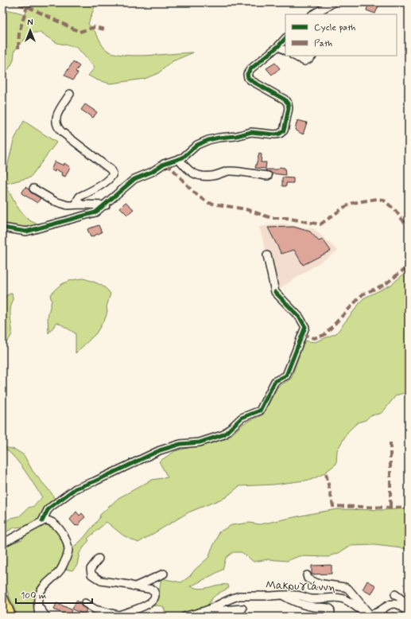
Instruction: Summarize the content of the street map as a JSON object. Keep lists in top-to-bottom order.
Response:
{
  "streets": {
    "street": ["Μακρυγιάννη"]
  },
  "legend": ["Cycle path", "Path"],
  "scale_bar": "100 m",
  "north": "top"
}
